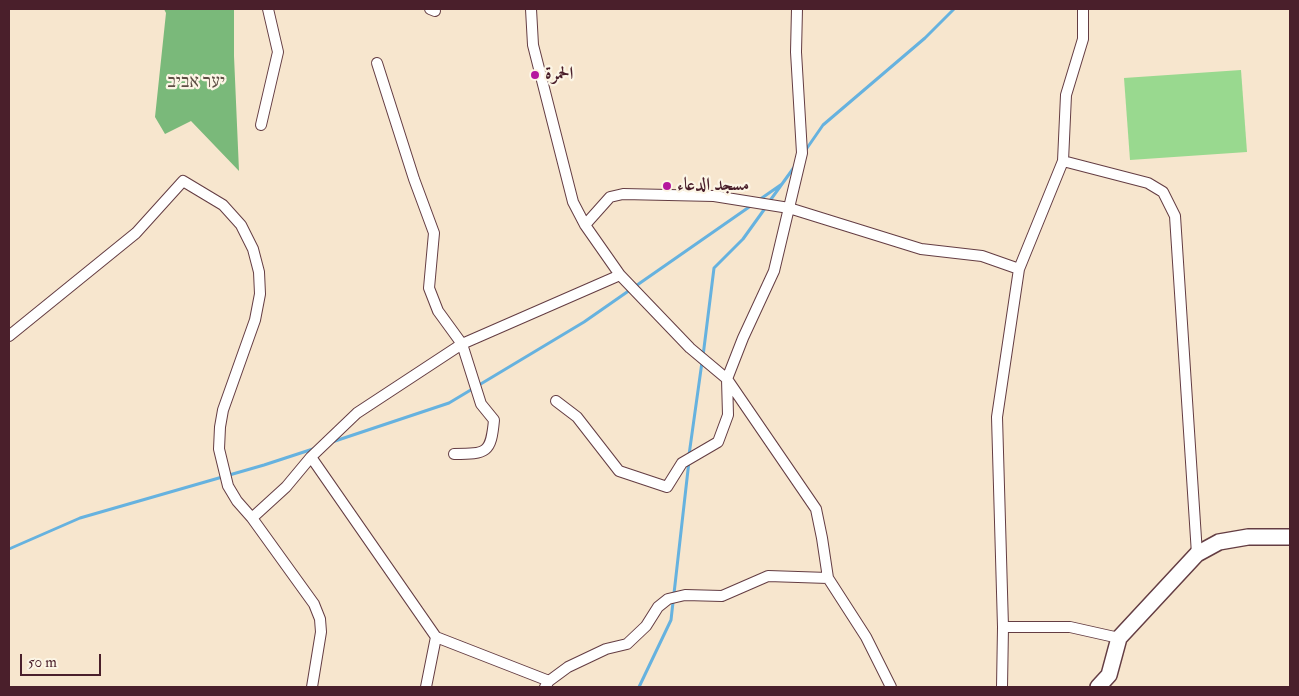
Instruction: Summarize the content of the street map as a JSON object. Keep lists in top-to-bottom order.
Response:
{
  "parks": ["יער אביב"],
  "places": ["الحمرة", "مسجد الدعاء"],
  "scale_bar": "50 m"
}
